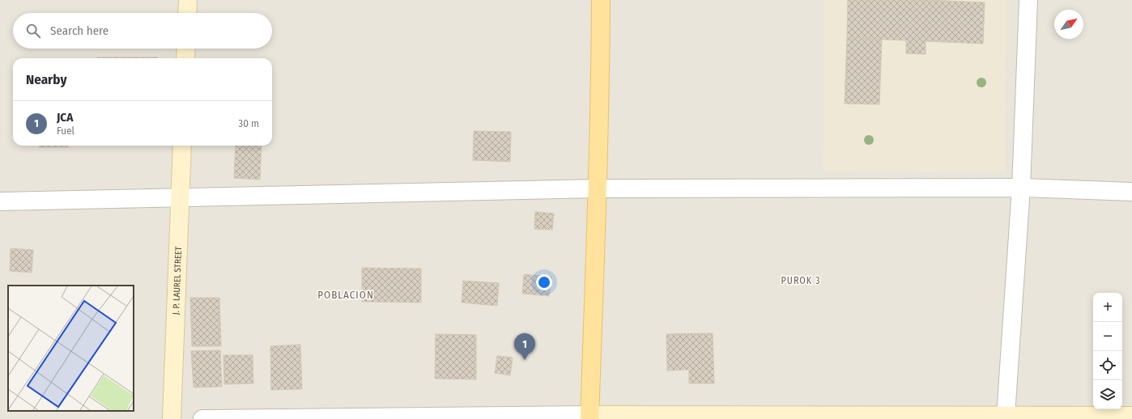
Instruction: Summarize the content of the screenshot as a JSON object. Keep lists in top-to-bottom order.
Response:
{
  "streets": {
    "street": ["J. P. LAUREL STREET"]
  },
  "districts": ["PUROK 3", "POBLACION"],
  "north": "top right",
  "page": {
    "search": "Search here",
    "heading": "Nearby",
    "list": [
      {
        "mark": "1",
        "name": "JCA",
        "note": "Fuel",
        "value": "30 m"
      }
    ],
    "map_buttons": ["+", "−"],
    "pins": "1"
  }
}
